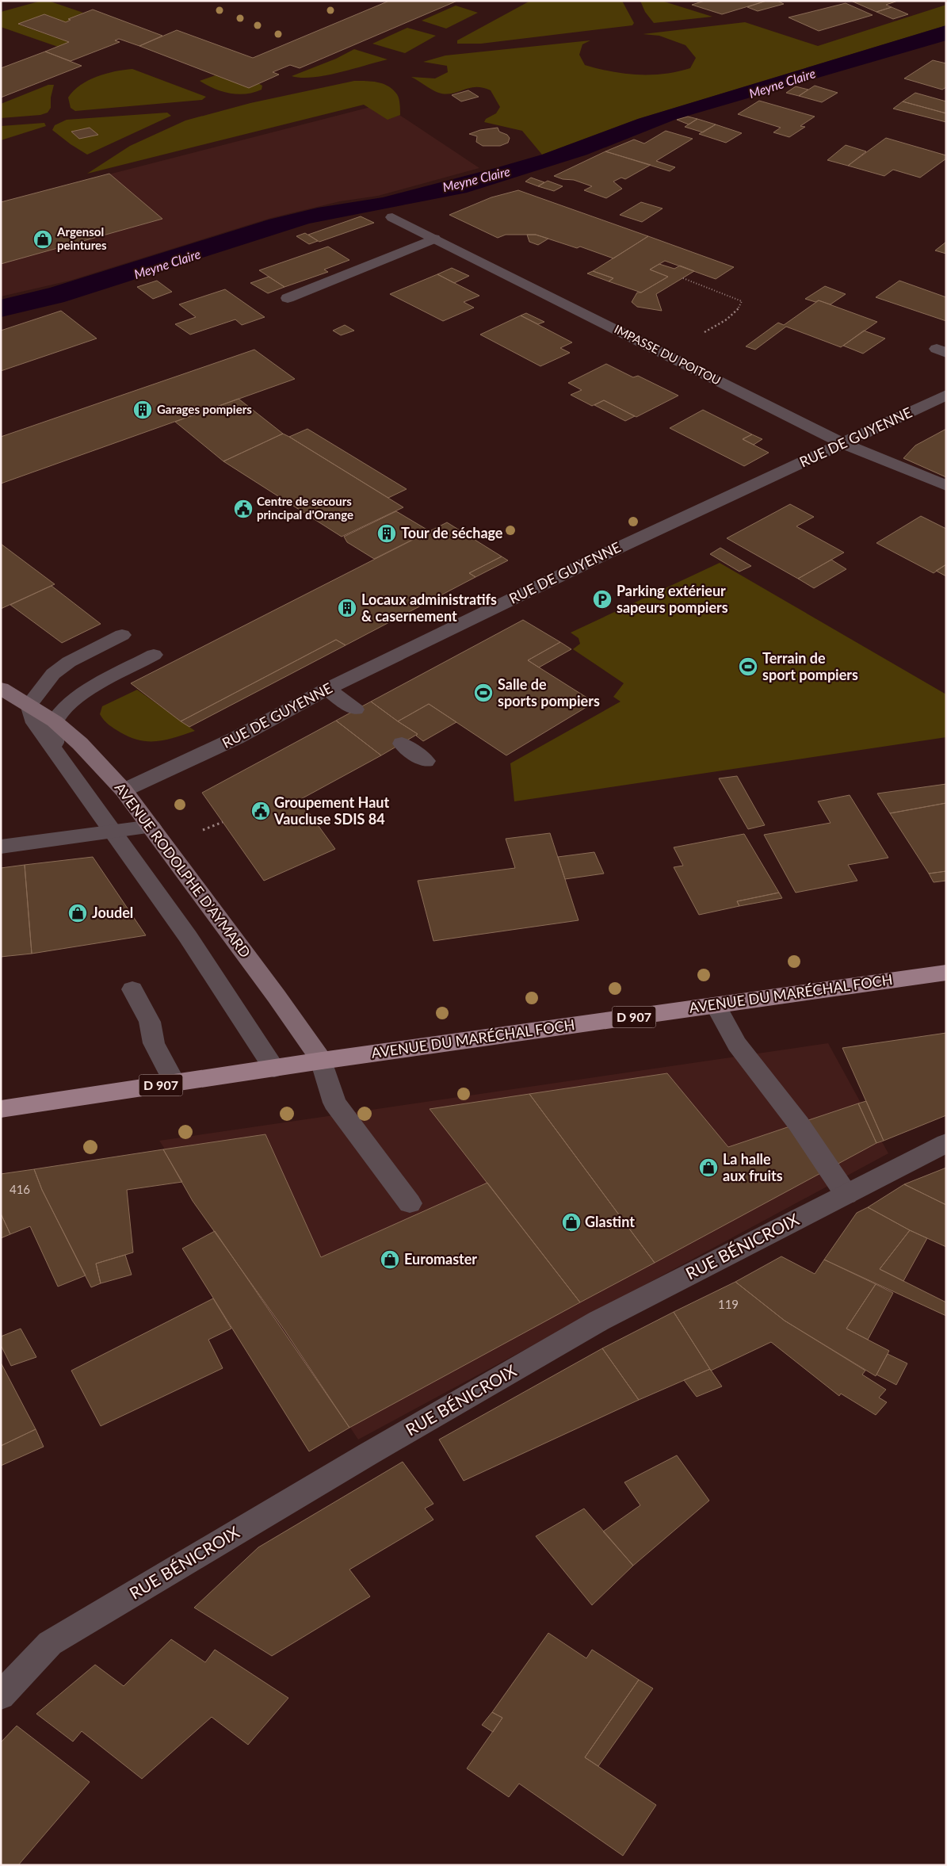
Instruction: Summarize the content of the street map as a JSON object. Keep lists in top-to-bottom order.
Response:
{
  "streets": {
    "main road": ["AVENUE DU MARÉCHAL FOCH", "D 907"],
    "street": [
      "IMPASSE DU POITOU",
      "RUE DE GUYENNE",
      "AVENUE RODOLPHE D'AYMARD",
      "RUE BÉNICROIX"
    ]
  },
  "crossings": [
    ["IMPASSE DU POITOU", "RUE DE GUYENNE"],
    ["RUE DE GUYENNE", "AVENUE RODOLPHE D'AYMARD"],
    ["AVENUE RODOLPHE D'AYMARD", "AVENUE DU MARÉCHAL FOCH"]
  ],
  "water": ["Meyne Claire"],
  "places": {
    "shop": [
      "Argensol peintures",
      "Joudel",
      "La halle aux fruits",
      "Glastint",
      "Euromaster"
    ],
    "building": ["Garages pompiers", "Tour de séchage", "Locaux administratifs & casernement"],
    "public building": ["Centre de secours principal d'Orange", "Groupement Haut Vaucluse SDIS 84"],
    "parking": ["Parking extérieur sapeurs pompiers"],
    "sports": ["Terrain de sport pompiers", "Salle de sports pompiers"]
  },
  "house_numbers": ["416", "119"]
}
